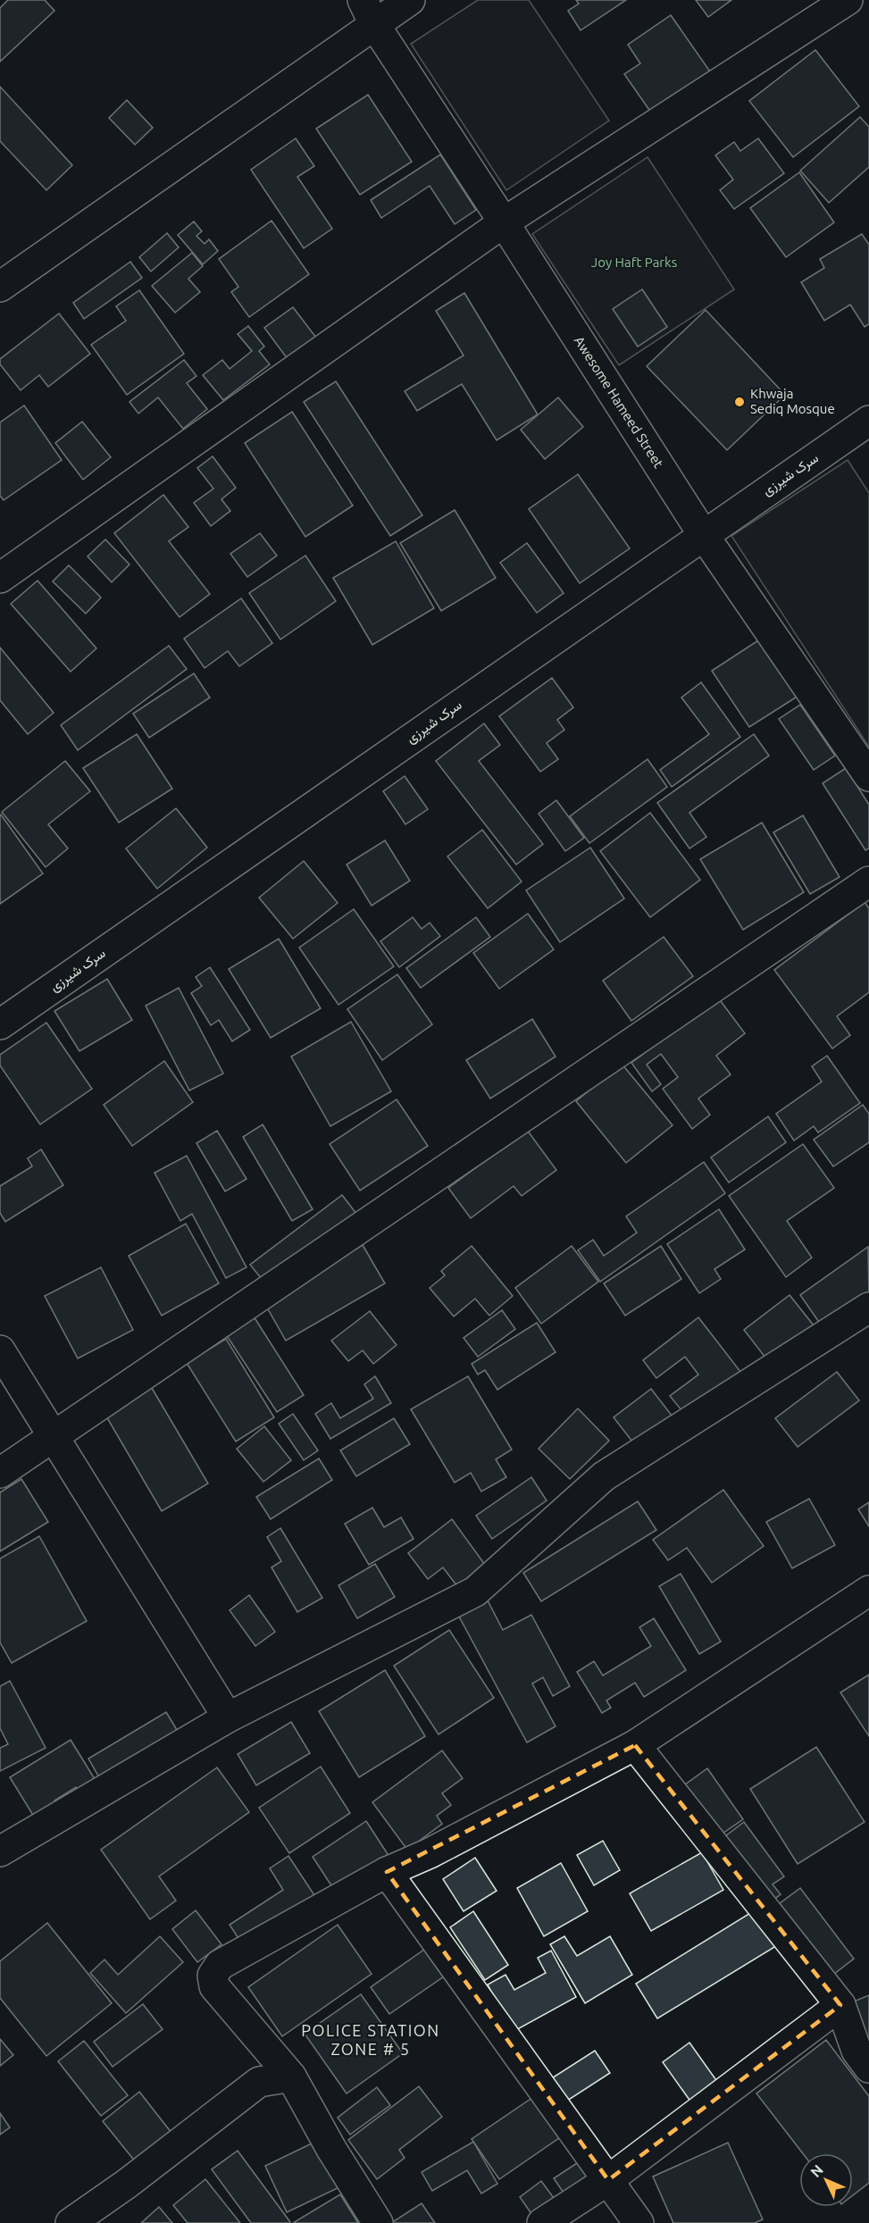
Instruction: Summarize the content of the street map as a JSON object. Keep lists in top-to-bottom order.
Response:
{
  "streets": {
    "street": ["Awesome Hameed Street", "سرک شیرزی"]
  },
  "crossings": [
    ["Awesome Hameed Street", "سرک شیرزی"]
  ],
  "districts": ["POLICE STATION ZONE # 5"],
  "parks": ["Joy Haft Parks"],
  "places": ["Khwaja Sediq Mosque"],
  "north": "top left"
}
